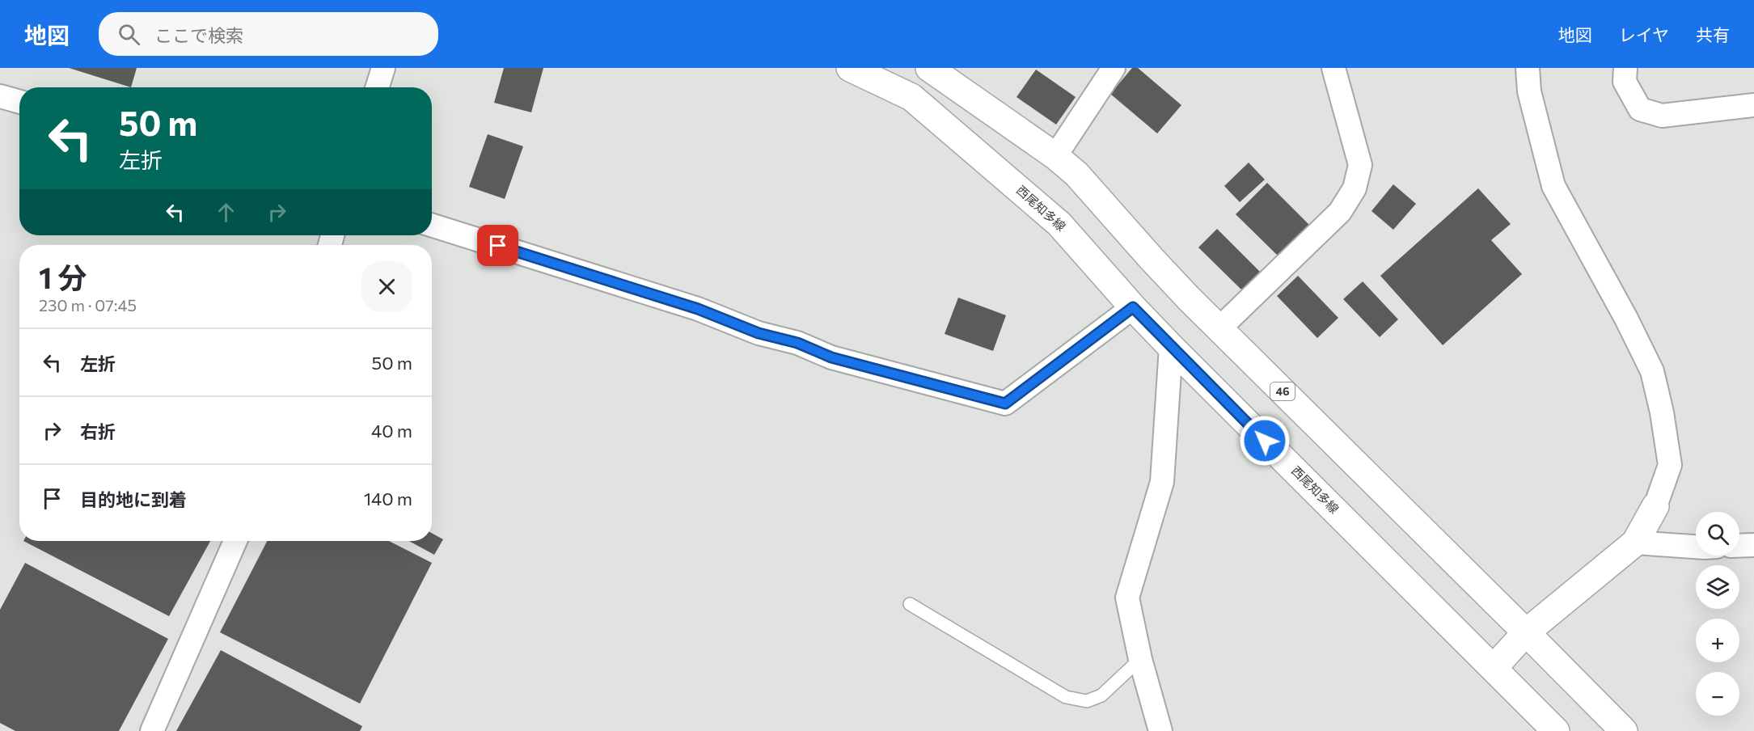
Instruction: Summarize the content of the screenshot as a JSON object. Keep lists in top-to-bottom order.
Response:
{
  "streets": {
    "main road": ["西尾知多線", "46"]
  },
  "page": {
    "header": "地図",
    "search": "ここで検索",
    "nav": ["地図", "レイヤ", "共有"],
    "turn": ["50 m", "左折"],
    "heading": ["1 分", "230 m · 07:45"],
    "list": [
      {
        "name": "左折",
        "value": "50 m"
      },
      {
        "name": "右折",
        "value": "40 m"
      },
      {
        "name": "目的地に到着",
        "value": "140 m"
      }
    ],
    "map_buttons": ["+", "−"]
  }
}
